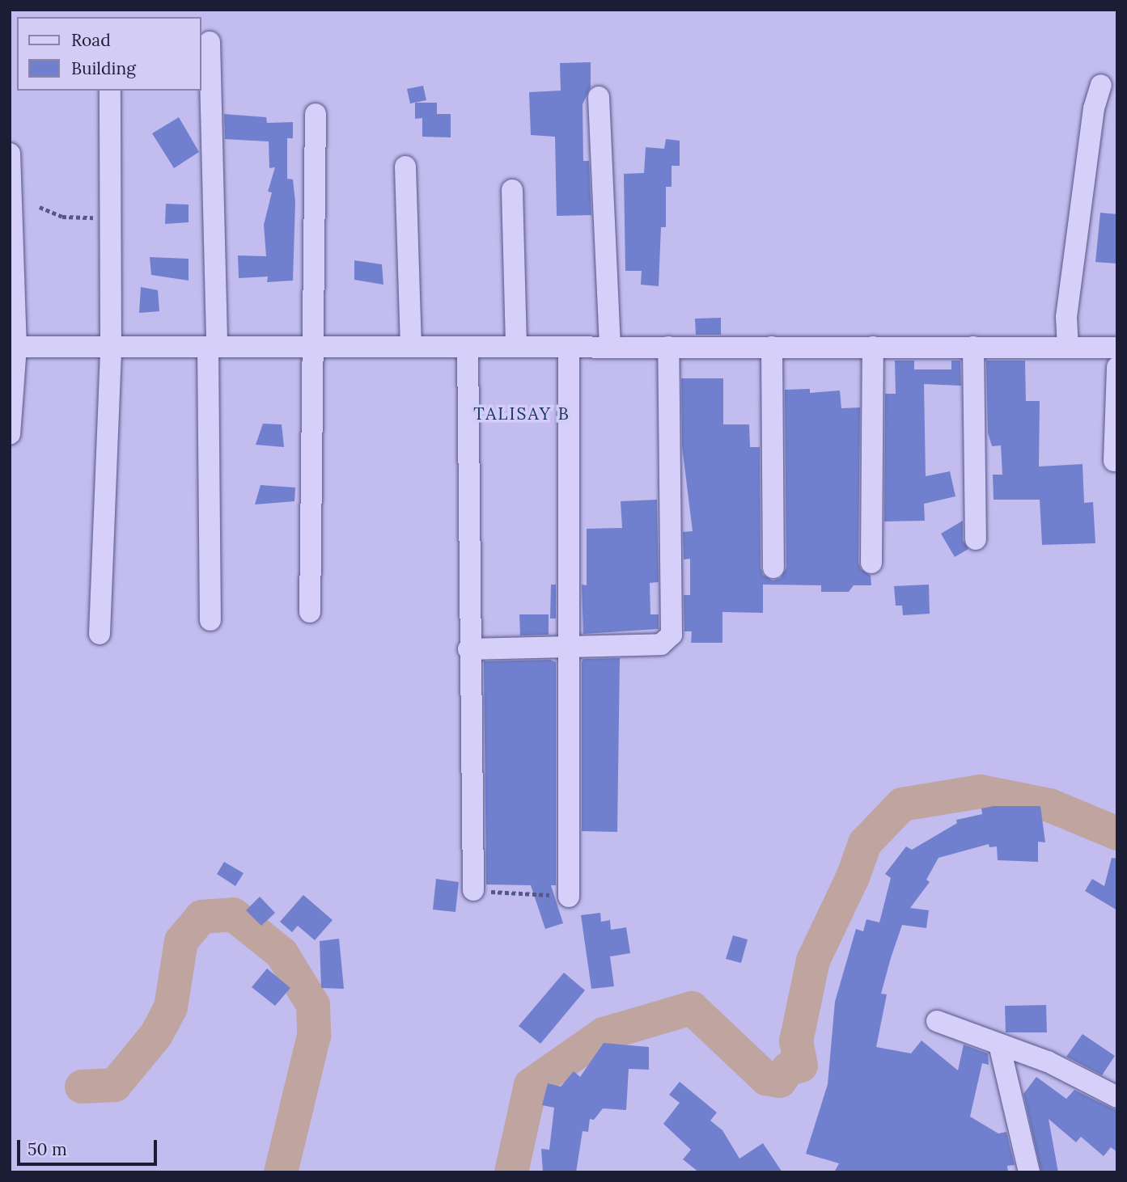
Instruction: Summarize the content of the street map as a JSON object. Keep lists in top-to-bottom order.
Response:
{
  "districts": ["TALISAY B"],
  "legend": ["Road", "Building"],
  "scale_bar": "50 m"
}
